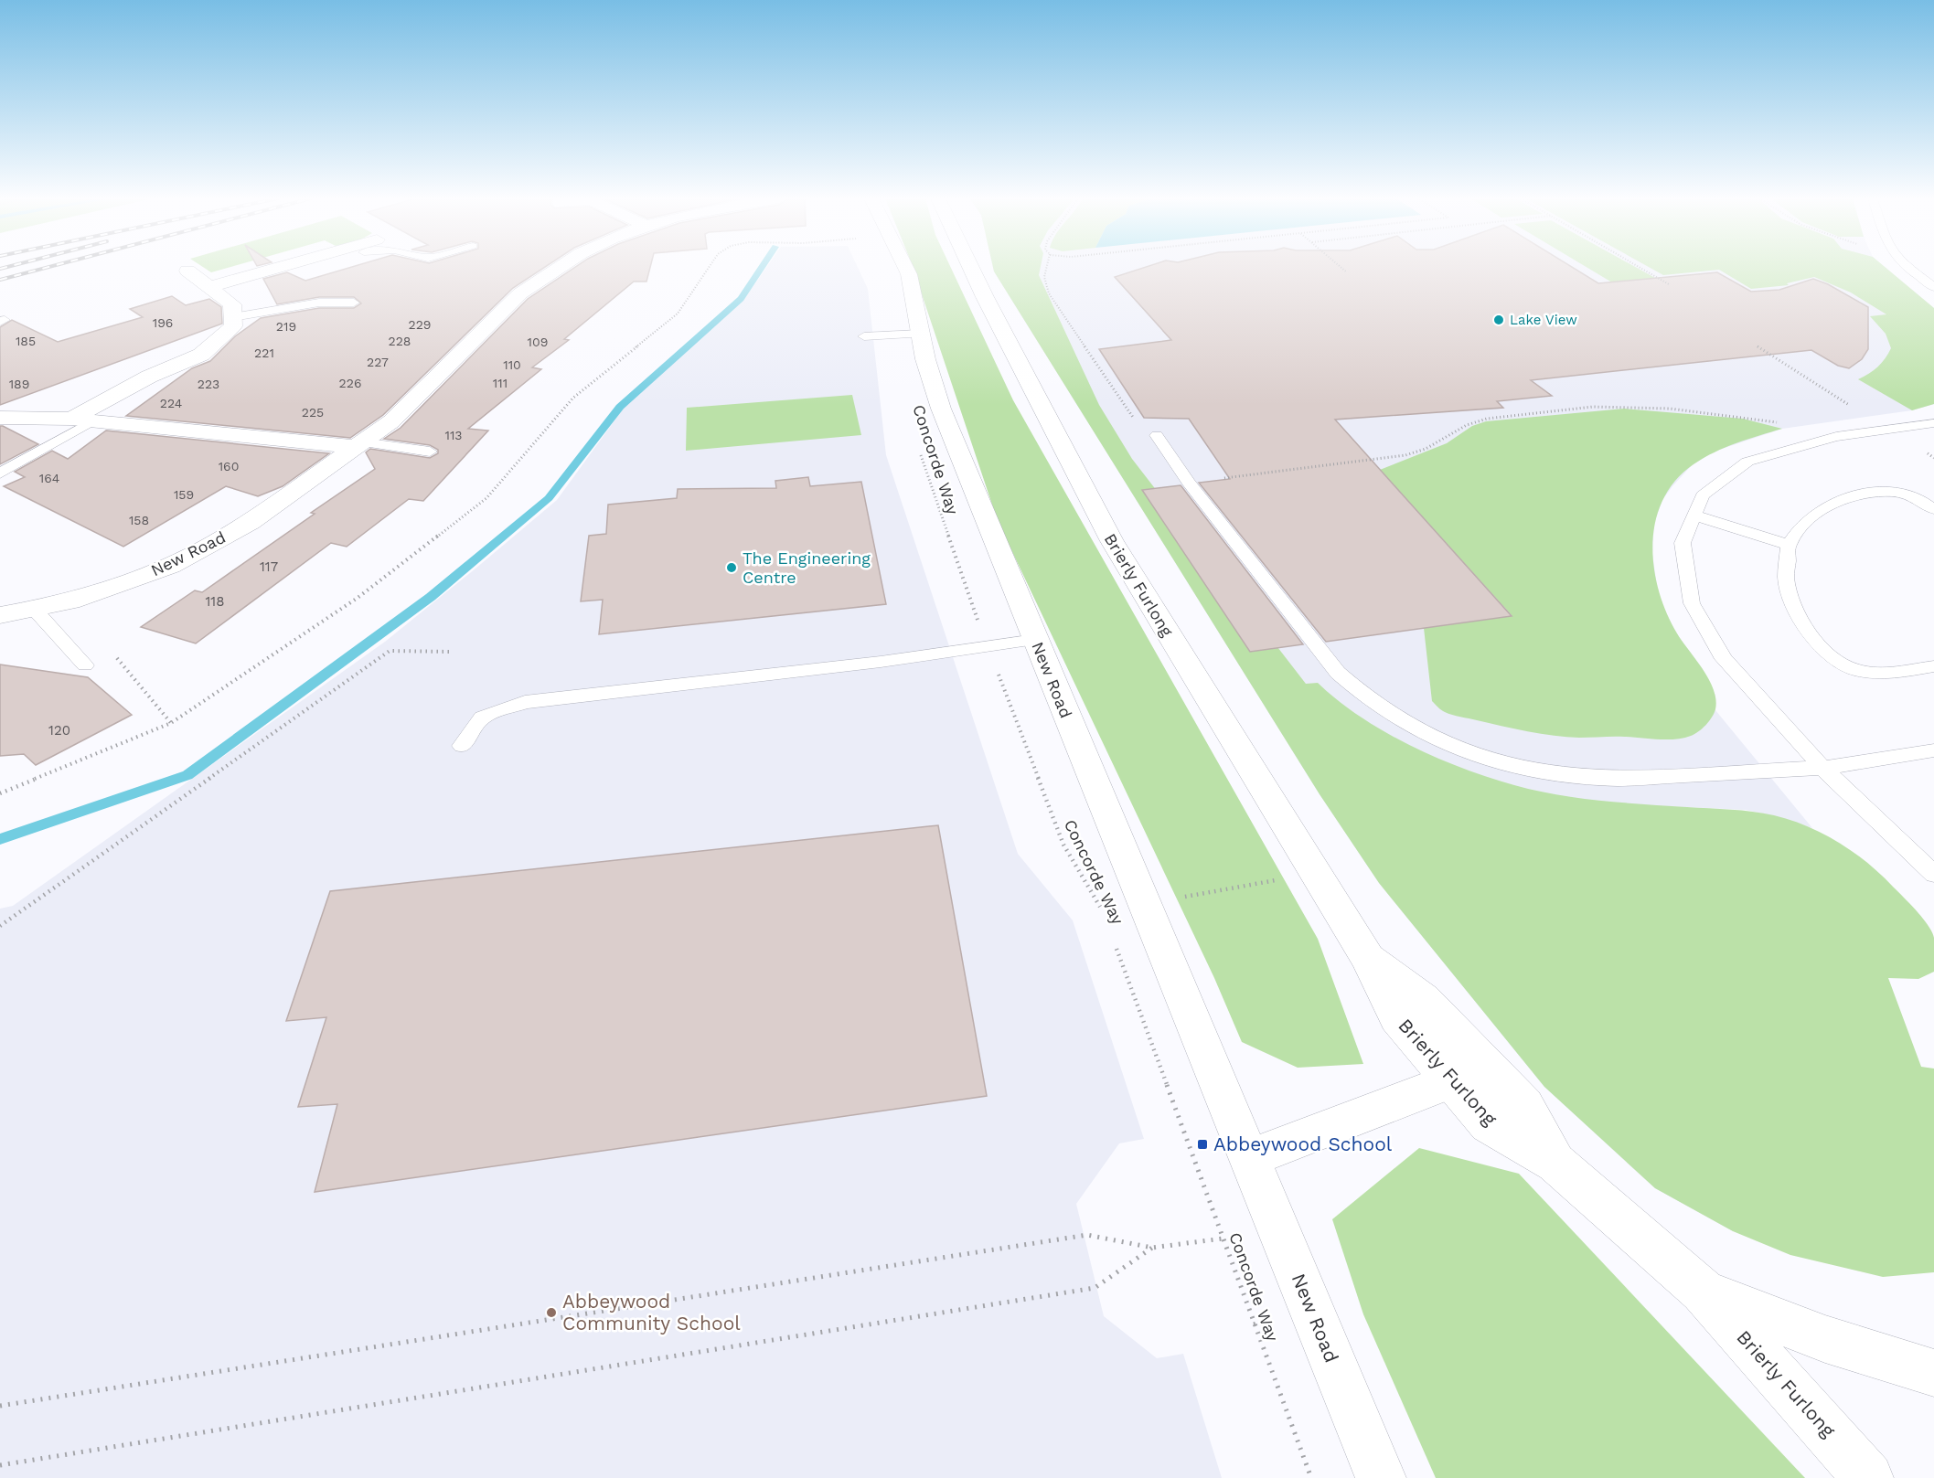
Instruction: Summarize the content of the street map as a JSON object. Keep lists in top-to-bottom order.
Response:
{
  "streets": {
    "street": ["New Road", "Brierly Furlong"],
    "path": ["Concorde Way"]
  },
  "crossings": [
    ["Concorde Way", "New Road"]
  ],
  "places": {
    "other": ["Lake View", "The Engineering Centre", "Abbeywood Community School"],
    "transit": ["Abbeywood School"]
  },
  "house_numbers": [
    "196",
    "229",
    "219",
    "185",
    "228",
    "109",
    "221",
    "227",
    "110",
    "226",
    "111",
    "189",
    "223",
    "224",
    "225",
    "113",
    "160",
    "164",
    "159",
    "158",
    "117",
    "118",
    "120"
  ]
}
